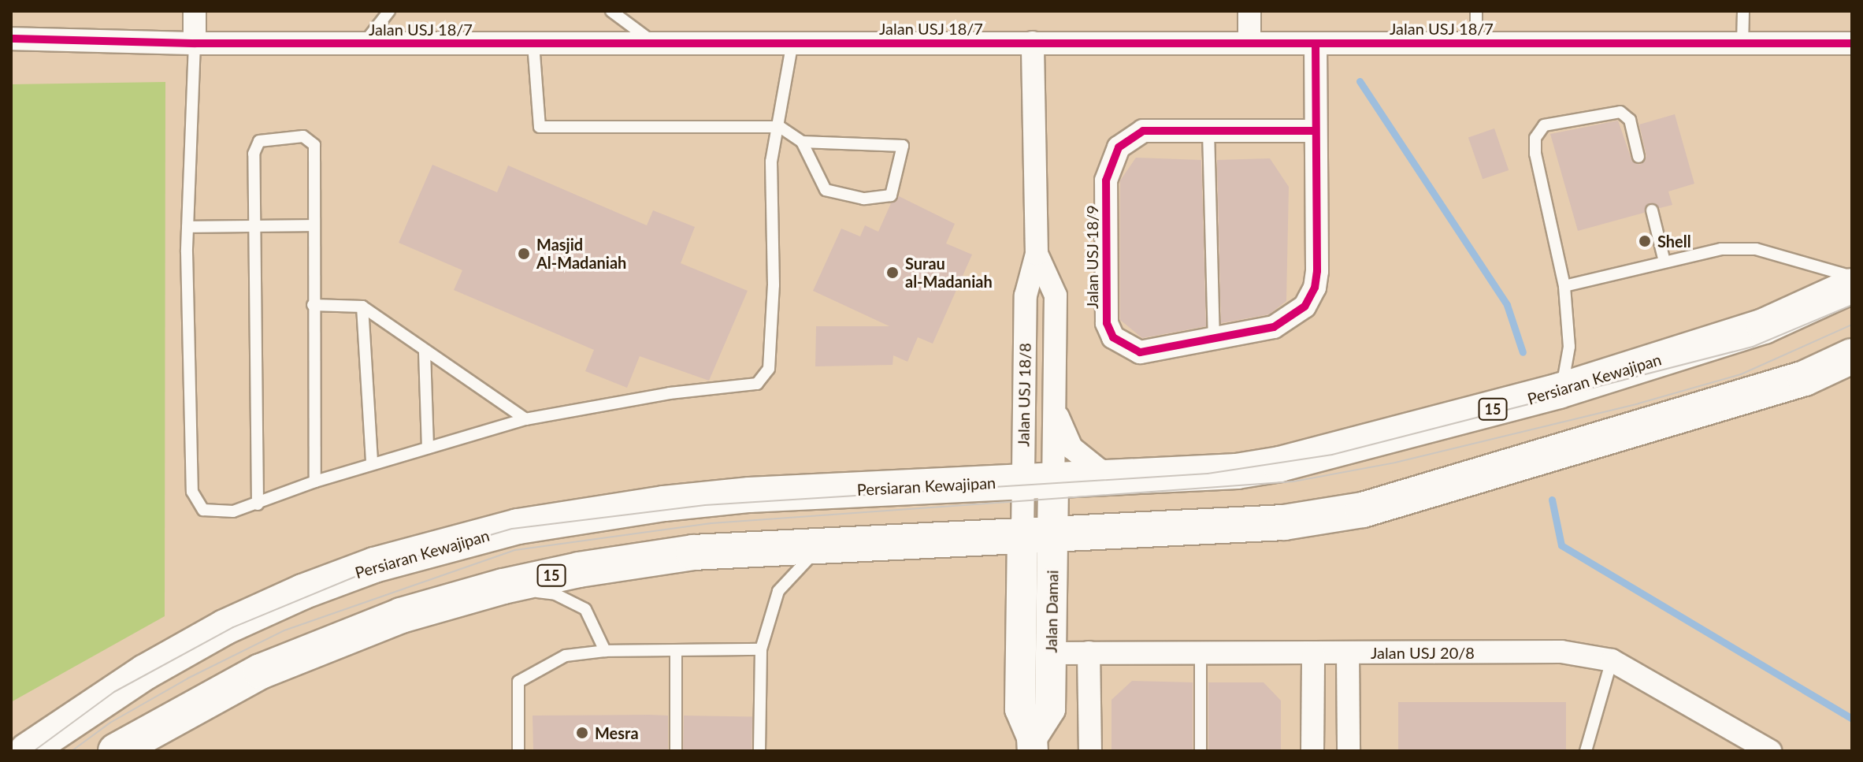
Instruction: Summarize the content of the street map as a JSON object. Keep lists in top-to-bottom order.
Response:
{
  "streets": {
    "main road": ["Persiaran Kewajipan", "15"],
    "street": [
      "Jalan USJ 18/7",
      "Jalan USJ 18/9",
      "Jalan USJ 18/8",
      "Jalan Damai",
      "Jalan USJ 20/8"
    ]
  },
  "crossings": [
    ["Jalan USJ 18/7", "Jalan USJ 18/9"],
    ["Jalan USJ 18/7", "Jalan USJ 18/8"],
    ["Persiaran Kewajipan", "Jalan USJ 18/8"],
    ["Persiaran Kewajipan", "Jalan Damai"],
    ["Jalan USJ 18/8", "Jalan Damai"],
    ["15", "Jalan Damai"],
    ["Jalan Damai", "Jalan USJ 20/8"]
  ],
  "places": [
    "Shell",
    "Masjid Al-Madaniah",
    "Surau al-Madaniah",
    "Mesra"
  ]
}
